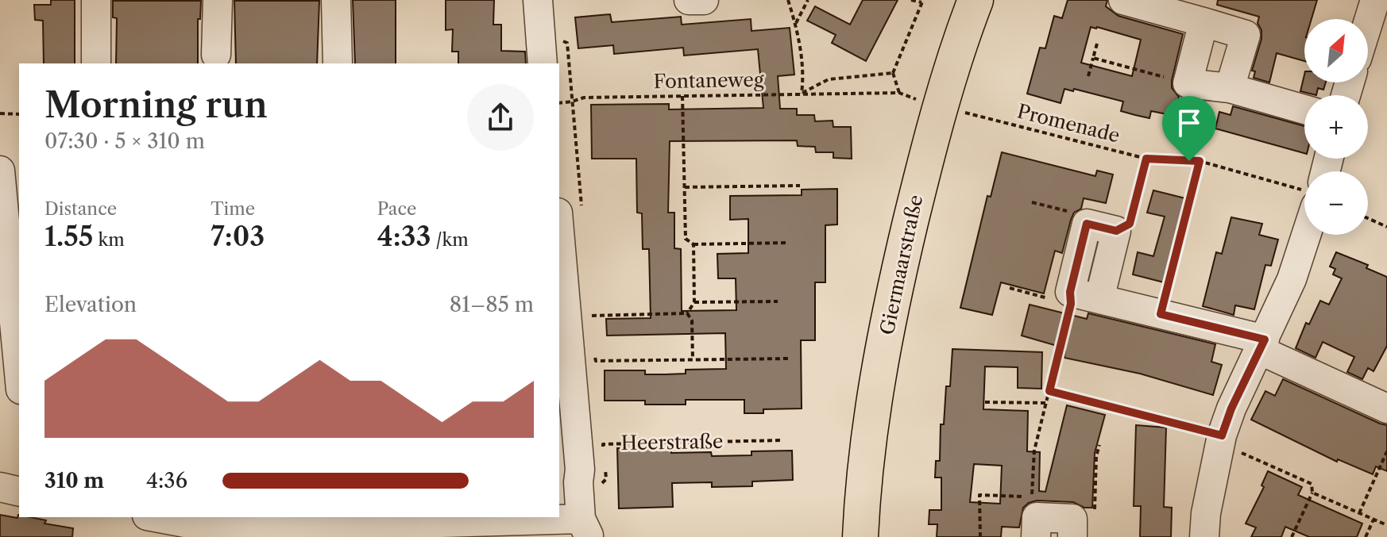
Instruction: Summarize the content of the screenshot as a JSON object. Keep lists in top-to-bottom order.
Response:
{
  "streets": {
    "main road": ["Giermaarstraße"],
    "path": ["Fontaneweg", "Promenade", "Heerstraße"]
  },
  "north": "top right",
  "page": {
    "map_buttons": ["+", "−"],
    "heading": ["Morning run", "07:30 · 5 × 310 m"],
    "stats": [
      ["Distance", "1.55 km"],
      ["Time", "7:03"],
      ["Pace", "4:33 /km"]
    ],
    "chart": ["Elevation", "81–85 m"],
    "list": [
      {
        "name": "310 m",
        "note": "4:36"
      }
    ]
  }
}
